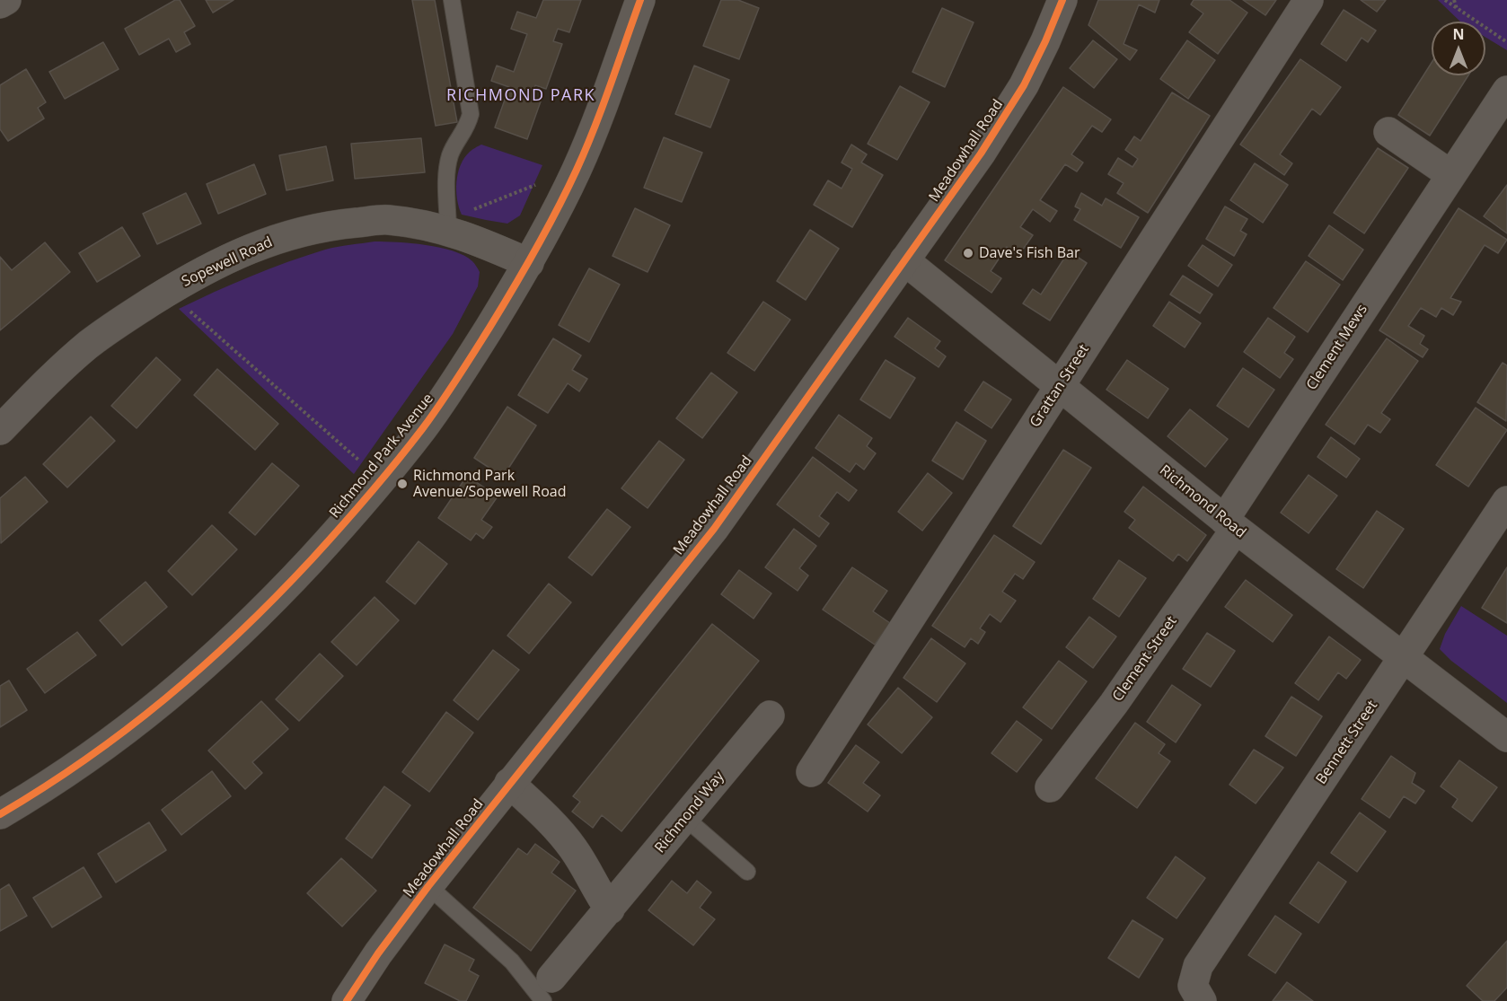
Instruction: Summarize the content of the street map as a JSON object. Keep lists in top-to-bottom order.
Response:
{
  "streets": {
    "street": [
      "Meadowhall Road",
      "Sopewell Road",
      "Clement Mews",
      "Grattan Street",
      "Richmond Park Avenue",
      "Richmond Road",
      "Clement Street",
      "Bennett Street",
      "Richmond Way"
    ]
  },
  "crossings": [
    ["Meadowhall Road", "Richmond Road"],
    ["Sopewell Road", "Richmond Park Avenue"],
    ["Clement Mews", "Richmond Road"],
    ["Clement Mews", "Clement Street"],
    ["Grattan Street", "Richmond Road"],
    ["Richmond Road", "Clement Street"],
    ["Richmond Road", "Bennett Street"]
  ],
  "districts": ["RICHMOND PARK"],
  "places": ["Dave's Fish Bar", "Richmond Park Avenue/Sopewell Road"],
  "north": "top"
}
